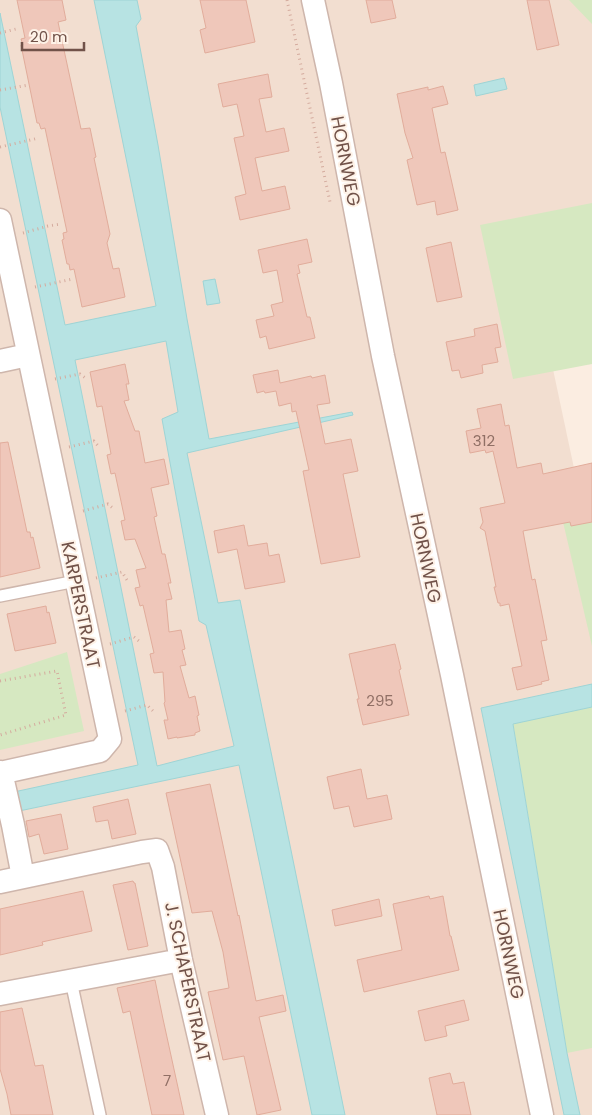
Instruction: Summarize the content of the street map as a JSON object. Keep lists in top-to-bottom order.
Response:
{
  "streets": {
    "street": ["HORNWEG", "KARPERSTRAAT", "J. SCHAPERSTRAAT"]
  },
  "house_numbers": ["312", "295", "7"],
  "scale_bar": "20 m"
}
